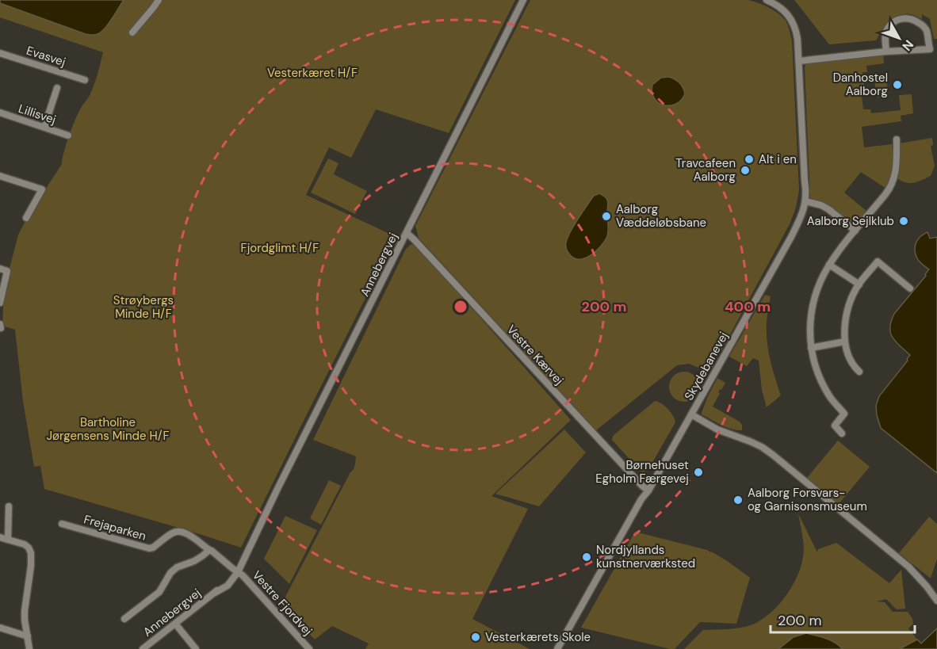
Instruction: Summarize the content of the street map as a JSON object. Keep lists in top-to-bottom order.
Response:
{
  "streets": {
    "street": [
      "Evasvej",
      "Lillisvej",
      "Annebergvej",
      "Vestre Kærvej",
      "Skydebanevej",
      "Frejaparken",
      "Vestre Fjordvej"
    ]
  },
  "crossings": [
    ["Annebergvej", "Vestre Kærvej"],
    ["Annebergvej", "Frejaparken"],
    ["Annebergvej", "Vestre Fjordvej"],
    ["Vestre Kærvej", "Skydebanevej"],
    ["Frejaparken", "Vestre Fjordvej"]
  ],
  "parks": [
    "Vesterkæret H/F",
    "Fjordglimt H/F",
    "Strøybergs Minde H/F",
    "Bartholine Jørgensens Minde H/F"
  ],
  "places": [
    "Danhostel Aalborg",
    "Alt i en",
    "Travcafeen Aalborg",
    "Aalborg Væddeløbsbane",
    "Aalborg Sejlklub",
    "Børnehuset Egholm Færgevej",
    "Aalborg Forsvars- og Garnisonsmuseum",
    "Nordjyllands kunstnerværksted",
    "Vesterkærets Skole"
  ],
  "scale_bar": "200 m",
  "north": "bottom right",
  "rings": ["200 m", "400 m"]
}
